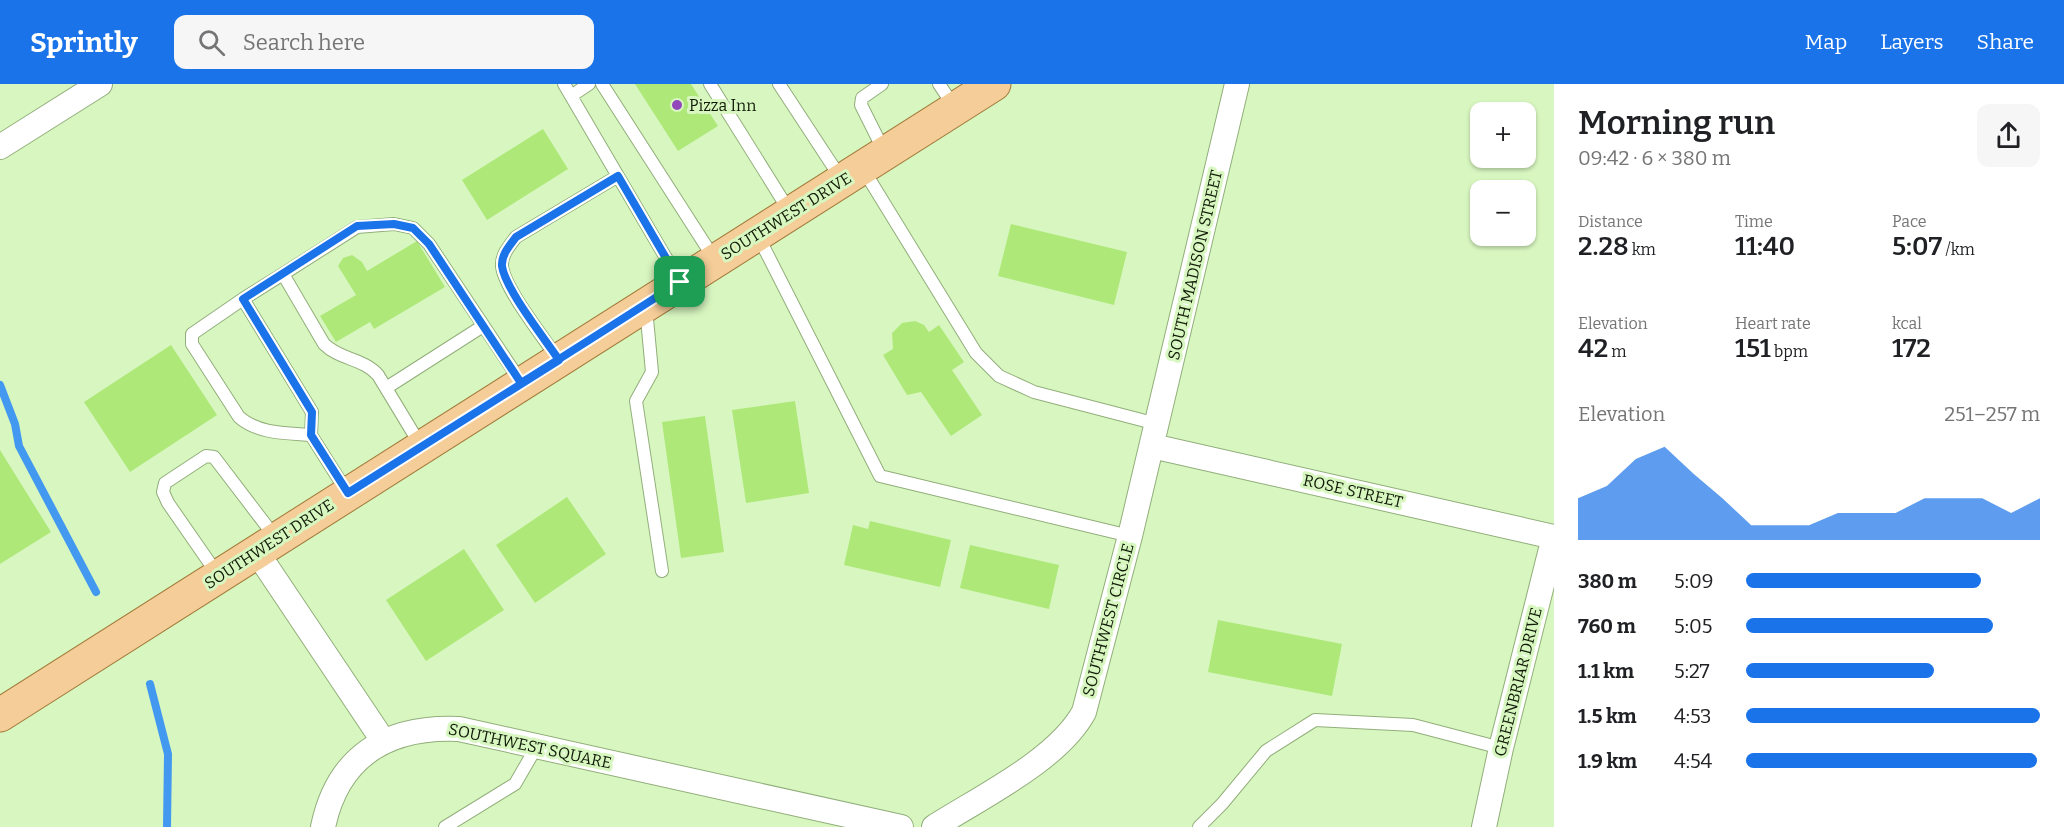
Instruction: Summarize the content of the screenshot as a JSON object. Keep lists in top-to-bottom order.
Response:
{
  "streets": {
    "main road": ["SOUTHWEST DRIVE"],
    "street": [
      "SOUTH MADISON STREET",
      "ROSE STREET",
      "SOUTHWEST CIRCLE",
      "GREENBRIAR DRIVE",
      "SOUTHWEST SQUARE"
    ]
  },
  "crossings": [
    ["SOUTH MADISON STREET", "ROSE STREET"],
    ["SOUTH MADISON STREET", "SOUTHWEST CIRCLE"],
    ["ROSE STREET", "SOUTHWEST CIRCLE"],
    ["ROSE STREET", "GREENBRIAR DRIVE"]
  ],
  "places": ["Pizza Inn"],
  "page": {
    "header": "Sprintly",
    "search": "Search here",
    "nav": ["Map", "Layers", "Share"],
    "heading": ["Morning run", "09:42 · 6 × 380 m"],
    "map_buttons": ["+", "−"],
    "stats": [
      ["Distance", "2.28 km"],
      ["Time", "11:40"],
      ["Pace", "5:07 /km"],
      ["Elevation", "42 m"],
      ["Heart rate", "151 bpm"],
      ["kcal", "172"]
    ],
    "chart": ["Elevation", "251–257 m"],
    "list": [
      {
        "name": "380 m",
        "note": "5:09"
      },
      {
        "name": "760 m",
        "note": "5:05"
      },
      {
        "name": "1.1 km",
        "note": "5:27"
      },
      {
        "name": "1.5 km",
        "note": "4:53"
      },
      {
        "name": "1.9 km",
        "note": "4:54"
      }
    ]
  }
}
